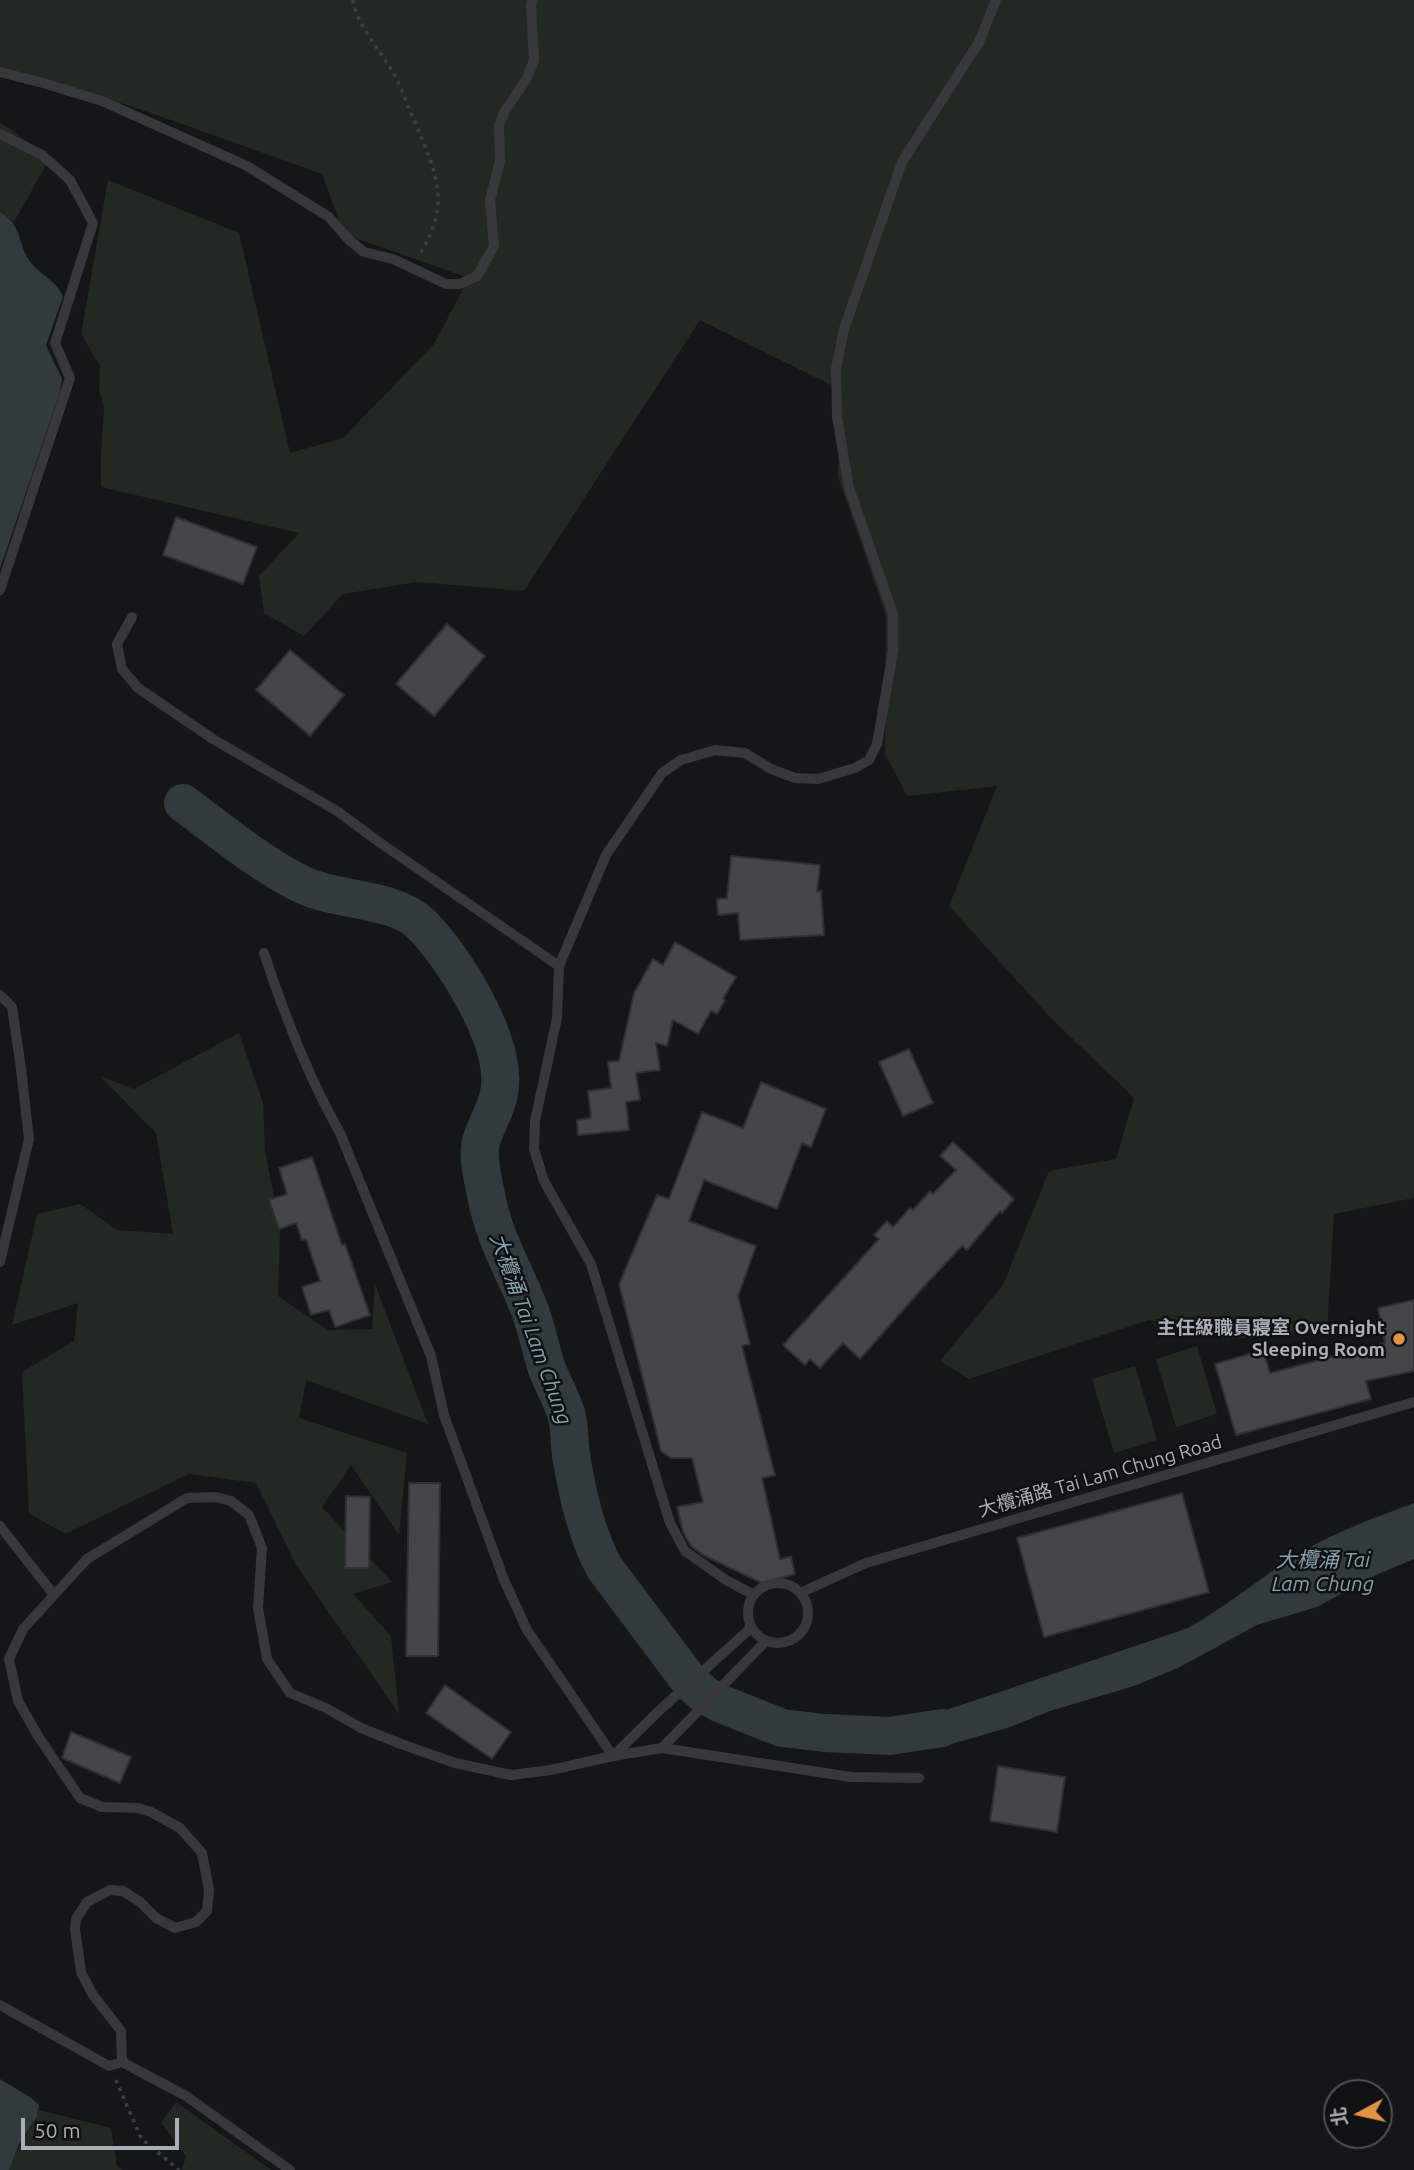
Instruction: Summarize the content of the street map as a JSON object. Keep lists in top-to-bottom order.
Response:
{
  "streets": {
    "lane": ["大欖涌路 Tai Lam Chung Road"]
  },
  "water": ["大欖涌 Tai Lam Chung"],
  "places": ["主任級職員寢室 Overnight Sleeping Room"],
  "scale_bar": "50 m",
  "north": "left"
}
